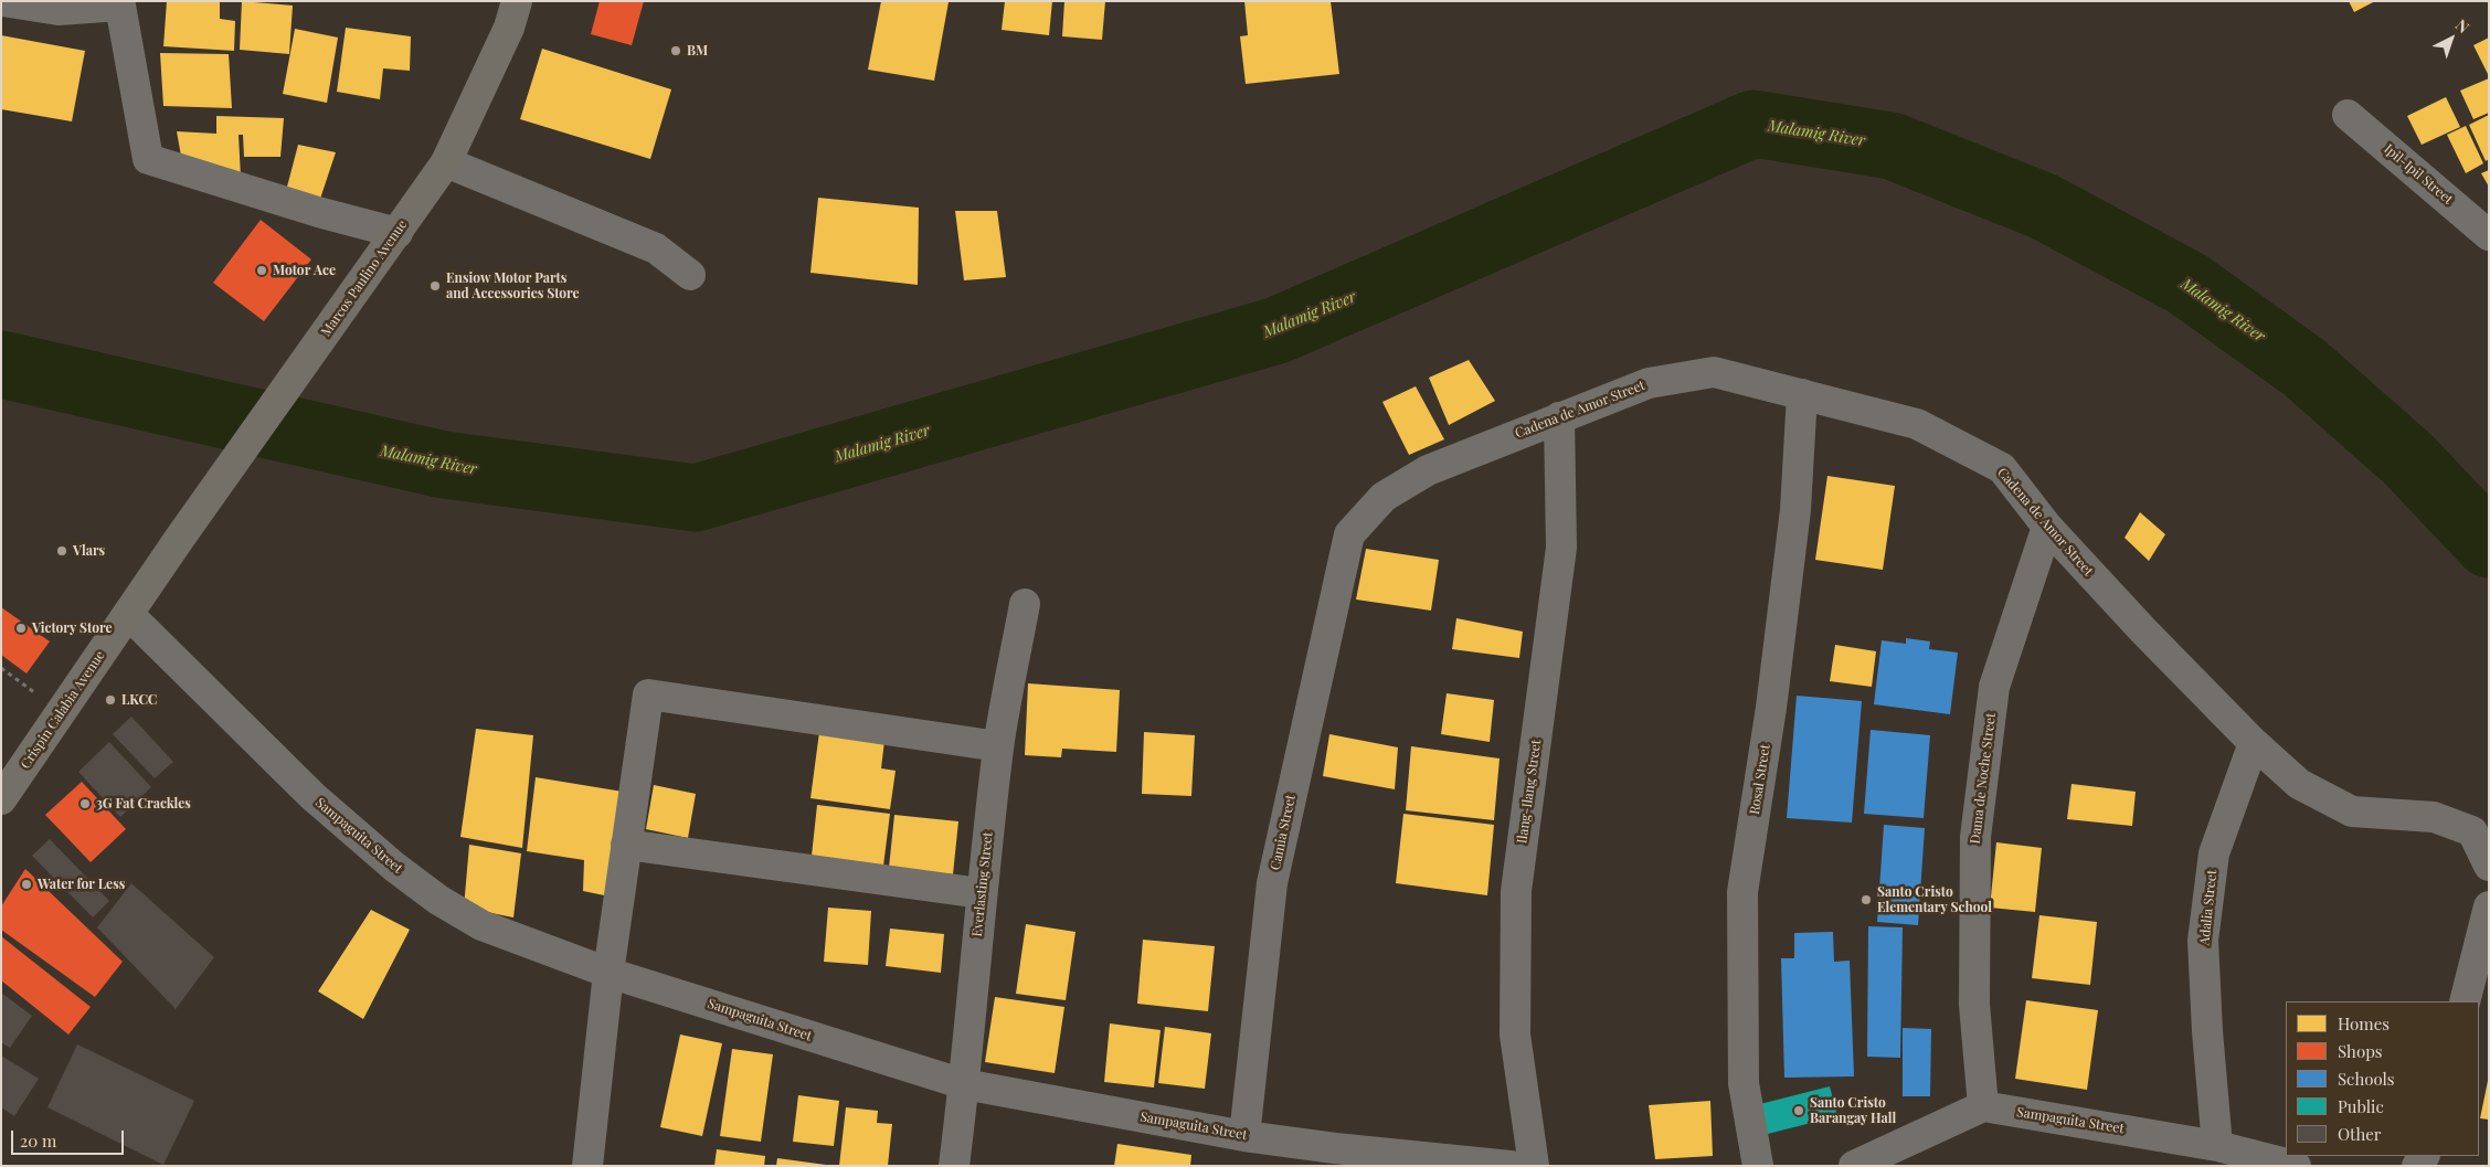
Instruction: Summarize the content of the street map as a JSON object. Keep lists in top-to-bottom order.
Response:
{
  "streets": {
    "main road": ["Marcos Paulino Avenue", "Crispin Calabia Avenue"],
    "street": [
      "Ipil-Ipil Street",
      "Cadena de Amor Street",
      "Dama de Noche Street",
      "Rosal Street",
      "Ilang-Ilang Street",
      "Camia Street",
      "Sampaguita Street",
      "Everlasting Street",
      "Adalia Street"
    ]
  },
  "crossings": [
    ["Marcos Paulino Avenue", "Crispin Calabia Avenue"],
    ["Cadena de Amor Street", "Dama de Noche Street"],
    ["Cadena de Amor Street", "Rosal Street"],
    ["Cadena de Amor Street", "Ilang-Ilang Street"],
    ["Cadena de Amor Street", "Camia Street"],
    ["Cadena de Amor Street", "Adalia Street"],
    ["Crispin Calabia Avenue", "Sampaguita Street"],
    ["Dama de Noche Street", "Sampaguita Street"],
    ["Camia Street", "Sampaguita Street"],
    ["Sampaguita Street", "Everlasting Street"],
    ["Sampaguita Street", "Adalia Street"]
  ],
  "water": ["Malamig River"],
  "places": [
    "BM",
    "Motor Ace",
    "Ensiow Motor Parts and Accessories Store",
    "Vlars",
    "Victory Store",
    "LKCC",
    "3G Fat Crackles",
    "Water for Less",
    "Santo Cristo Elementary School",
    "Santo Cristo Barangay Hall"
  ],
  "legend": [
    "Homes",
    "Shops",
    "Schools",
    "Public",
    "Other"
  ],
  "scale_bar": "20 m",
  "north": "top right"
}
